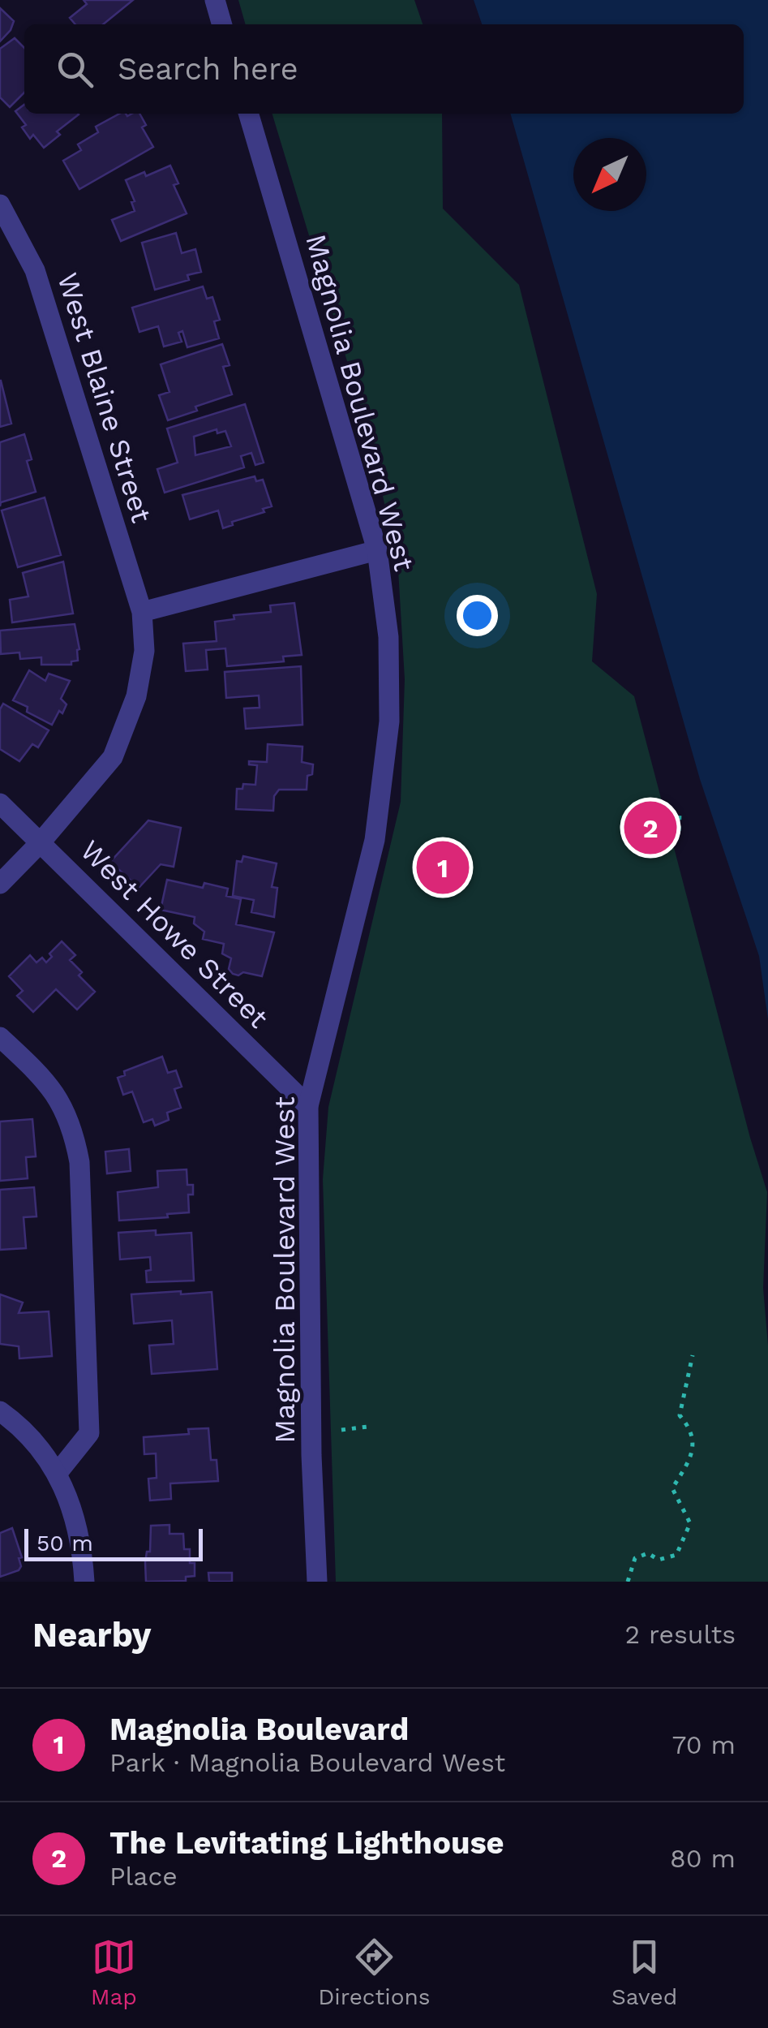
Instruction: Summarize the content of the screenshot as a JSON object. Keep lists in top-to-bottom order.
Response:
{
  "streets": {
    "street": ["West Blaine Street", "Magnolia Boulevard West", "West Howe Street"]
  },
  "crossings": [
    ["West Blaine Street", "West Howe Street"],
    ["Magnolia Boulevard West", "West Howe Street"]
  ],
  "scale_bar": "50 m",
  "north": "bottom left",
  "page": {
    "search": "Search here",
    "pins": ["2", "1"],
    "scale": "50 m",
    "heading": ["Nearby", "2 results"],
    "list": [
      {
        "mark": "1",
        "name": "Magnolia Boulevard",
        "note": "Park · Magnolia Boulevard West",
        "value": "70 m"
      },
      {
        "mark": "2",
        "name": "The Levitating Lighthouse",
        "note": "Place",
        "value": "80 m"
      }
    ],
    "nav": ["Map", "Directions", "Saved"]
  }
}
